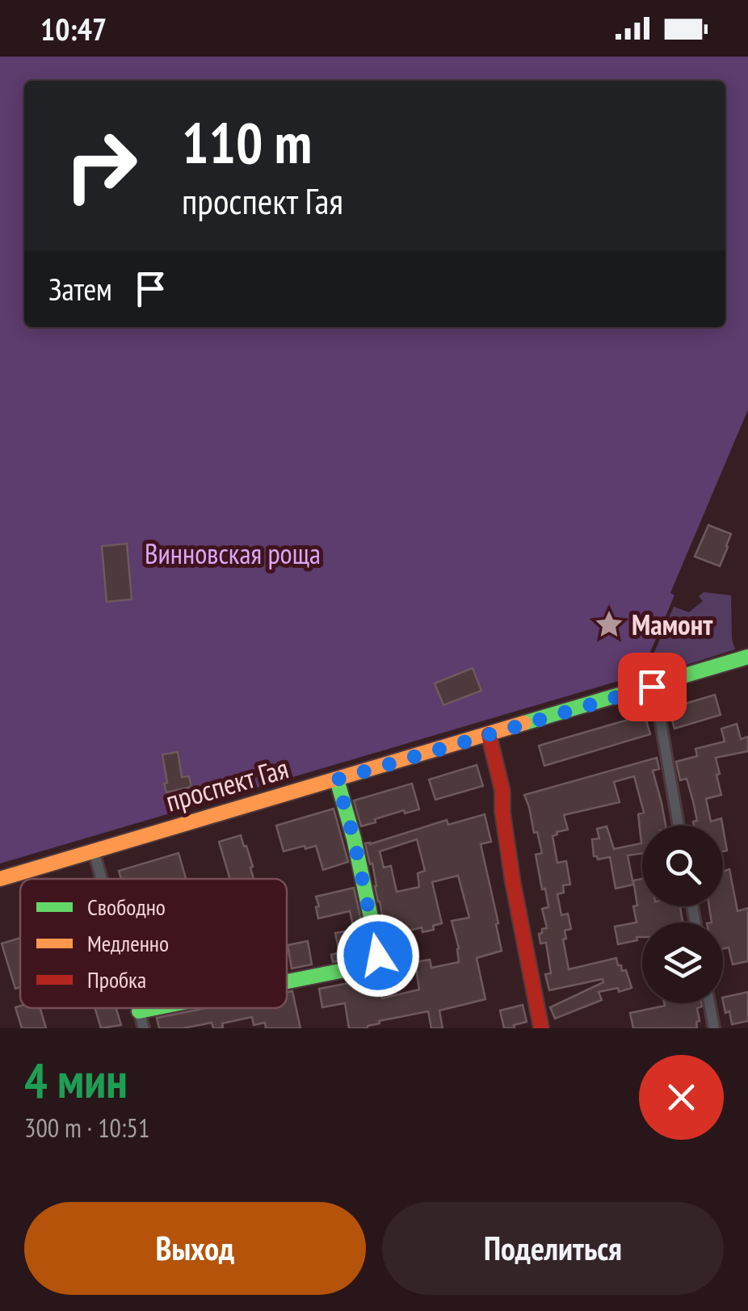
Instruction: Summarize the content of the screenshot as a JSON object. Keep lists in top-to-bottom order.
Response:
{
  "streets": {
    "main road": ["проспект Гая"]
  },
  "parks": ["Винновская роща"],
  "places": {
    "place": ["Мамонт"]
  },
  "legend": ["Свободно", "Медленно", "Пробка"],
  "page": {
    "status": "10:47",
    "turn": ["110 m", "проспект Гая"],
    "then": "Затем",
    "heading": ["4 мин", "300 m · 10:51"],
    "buttons": ["Выход", "Поделиться"]
  }
}
